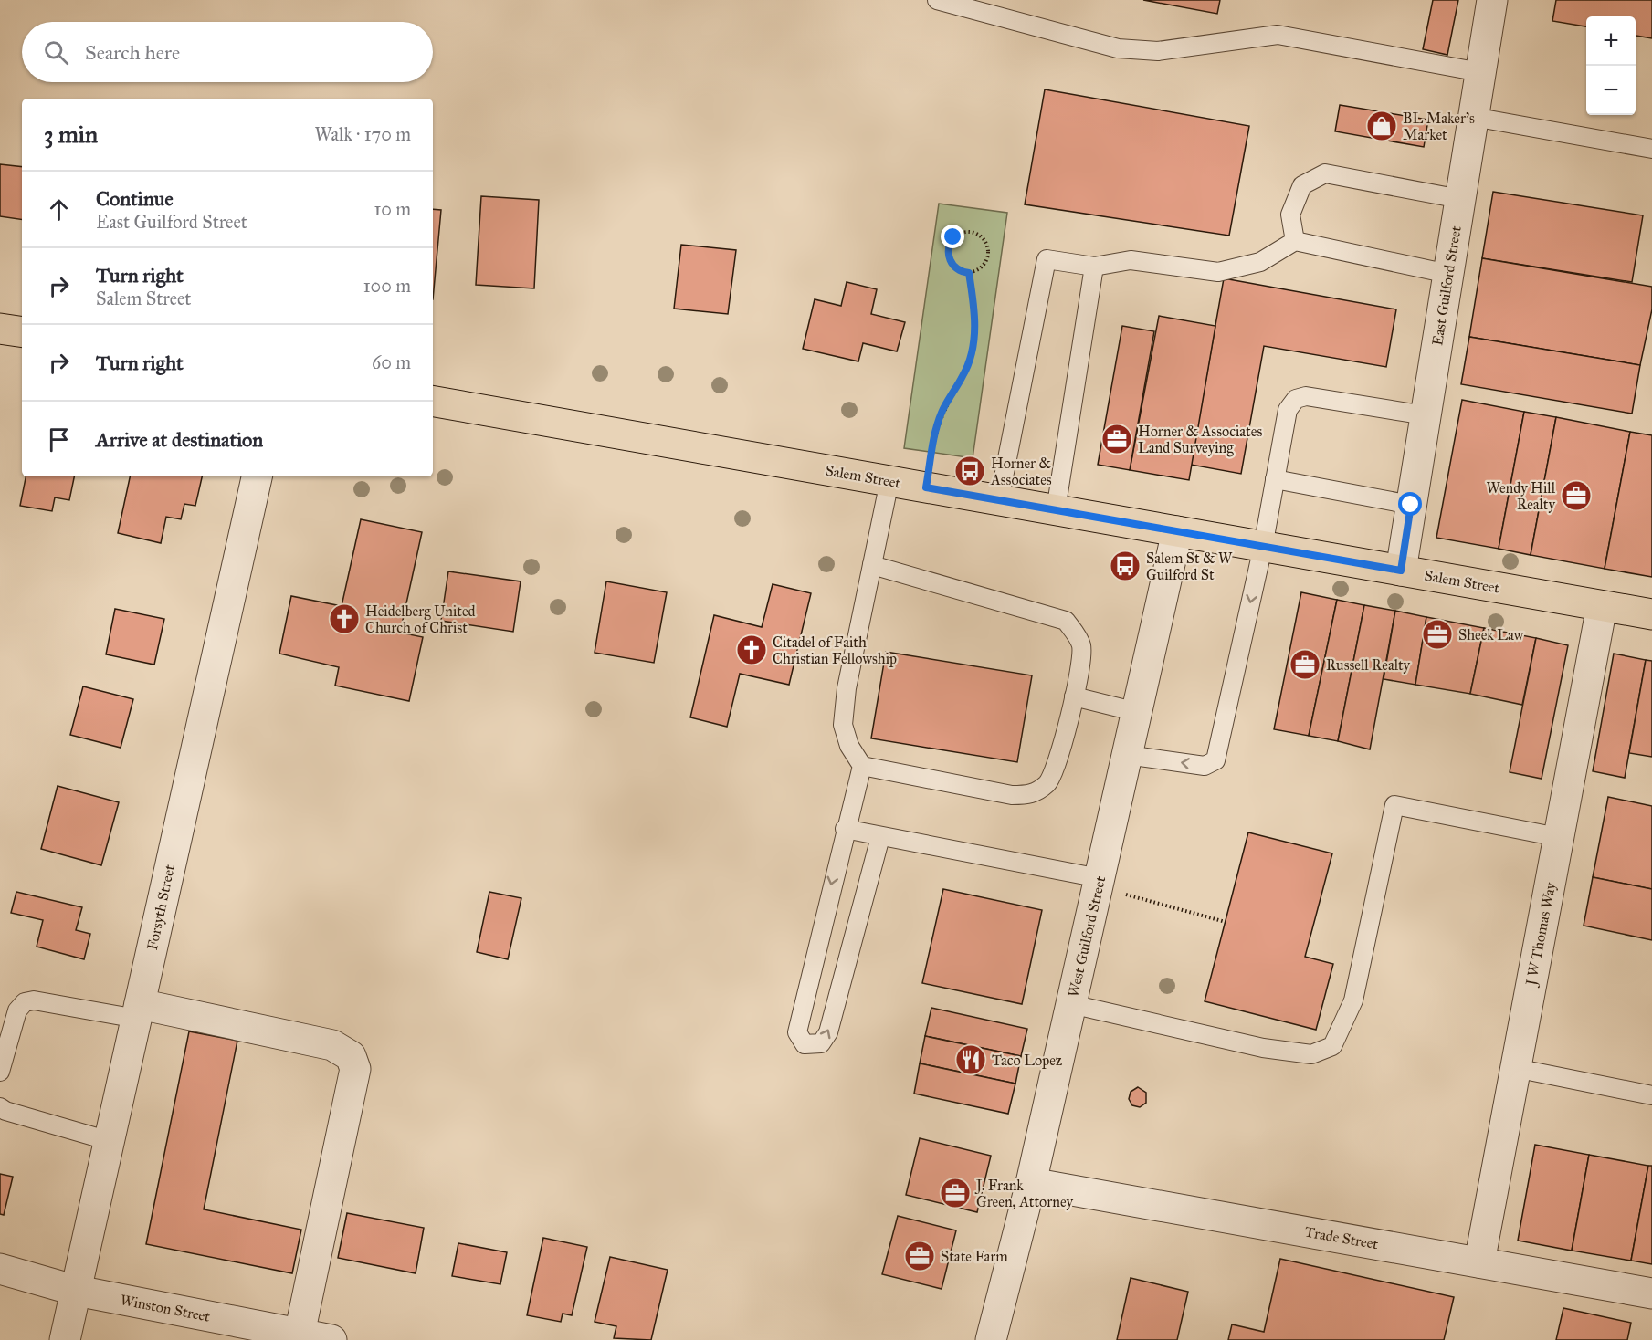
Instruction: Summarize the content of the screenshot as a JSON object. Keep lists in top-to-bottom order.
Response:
{
  "streets": {
    "main road": ["Salem Street"],
    "street": [
      "East Guilford Street",
      "Forsyth Street",
      "J W Thomas Way",
      "West Guilford Street",
      "Trade Street",
      "Winston Street"
    ]
  },
  "crossings": [
    ["East Guilford Street", "Salem Street"],
    ["Salem Street", "J W Thomas Way"],
    ["Salem Street", "West Guilford Street"],
    ["Forsyth Street", "Winston Street"],
    ["J W Thomas Way", "Trade Street"],
    ["West Guilford Street", "Trade Street"]
  ],
  "places": {
    "shop": ["BL Maker's Market"],
    "office": [
      "Horner & Associates Land Surveying",
      "Wendy Hill Realty",
      "Sheek Law",
      "Russell Realty",
      "J. Frank Green, Attorney",
      "State Farm"
    ],
    "bus stop": ["Horner & Associates", "Salem St & W Guilford St"],
    "church": ["Heidelberg United Church of Christ", "Citadel of Faith Christian Fellowship"],
    "restaurant": ["Taco Lopez"]
  },
  "page": {
    "map_buttons": ["+", "−"],
    "search": "Search here",
    "heading": ["3 min", "Walk · 170 m"],
    "list": [
      ["Continue", "East Guilford Street", "10 m"],
      ["Turn right", "Salem Street", "100 m"],
      ["Turn right", "60 m"],
      "Arrive at destination"
    ]
  }
}
